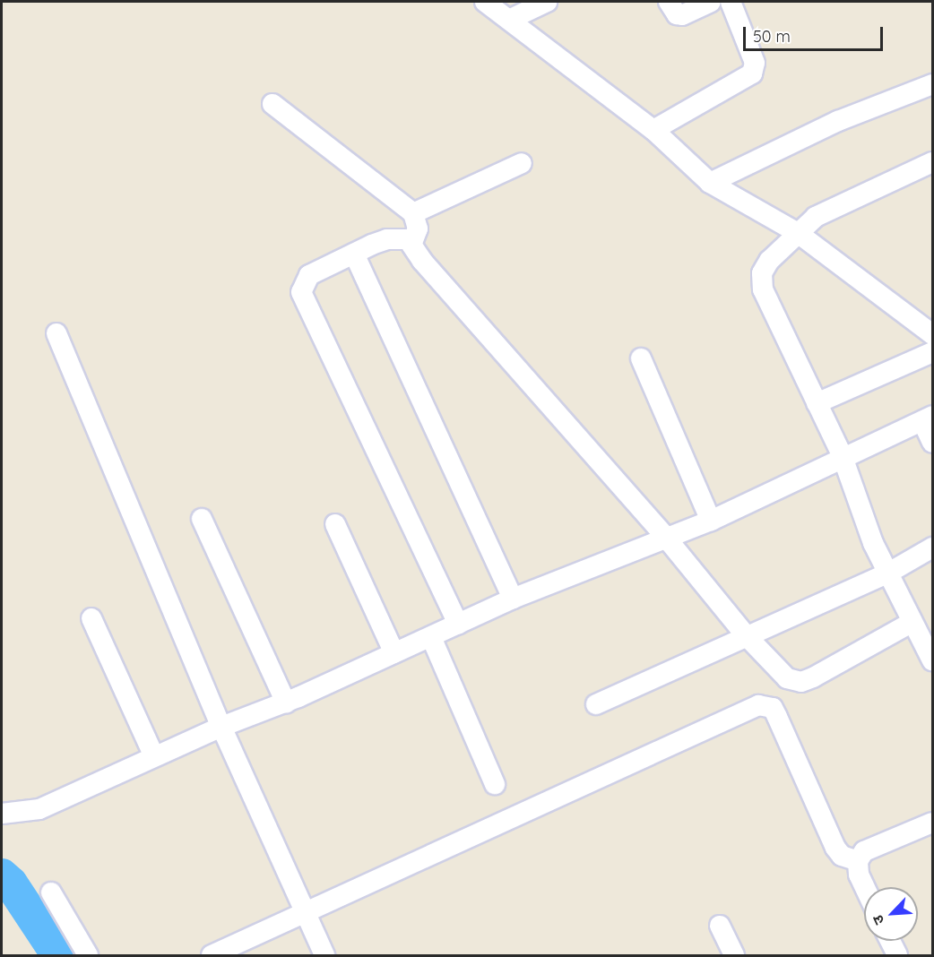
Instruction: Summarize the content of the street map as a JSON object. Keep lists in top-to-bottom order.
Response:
{
  "scale_bar": "50 m",
  "north": "bottom left"
}
